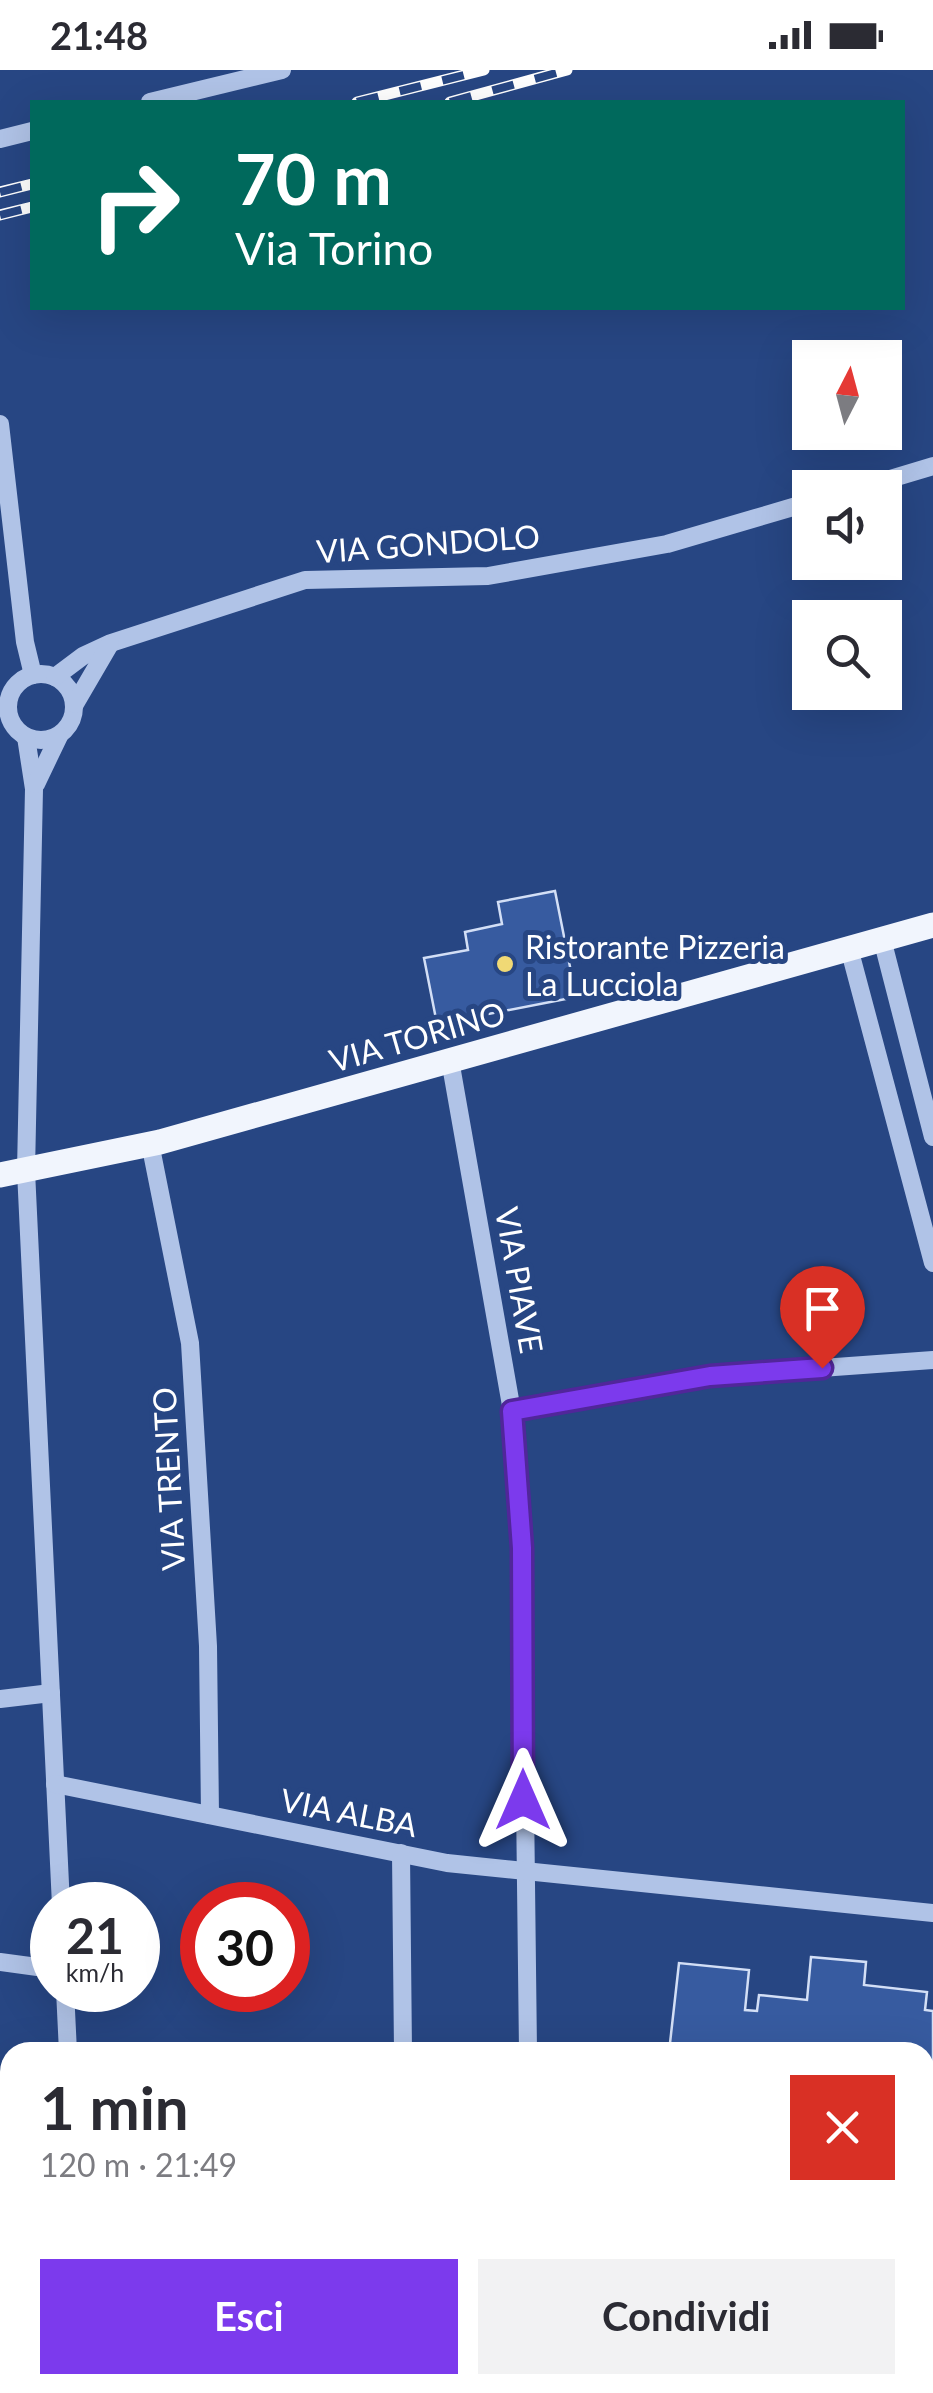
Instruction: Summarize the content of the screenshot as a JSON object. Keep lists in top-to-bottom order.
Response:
{
  "streets": {
    "main road": ["VIA TORINO"],
    "street": [
      "VIA GONDOLO",
      "VIA PIAVE",
      "VIA TRENTO",
      "VIA ALBA"
    ]
  },
  "crossings": [
    ["VIA TORINO", "VIA PIAVE"],
    ["VIA TORINO", "VIA TRENTO"],
    ["VIA PIAVE", "VIA ALBA"],
    ["VIA TRENTO", "VIA ALBA"]
  ],
  "places": ["Ristorante Pizzeria La Lucciola"],
  "north": "top",
  "page": {
    "status": "21:48",
    "turn": ["70 m", "Via Torino"],
    "speed": "21 km/h",
    "limit": "30",
    "heading": ["1 min", "120 m · 21:49"],
    "buttons": ["Esci", "Condividi"]
  }
}
